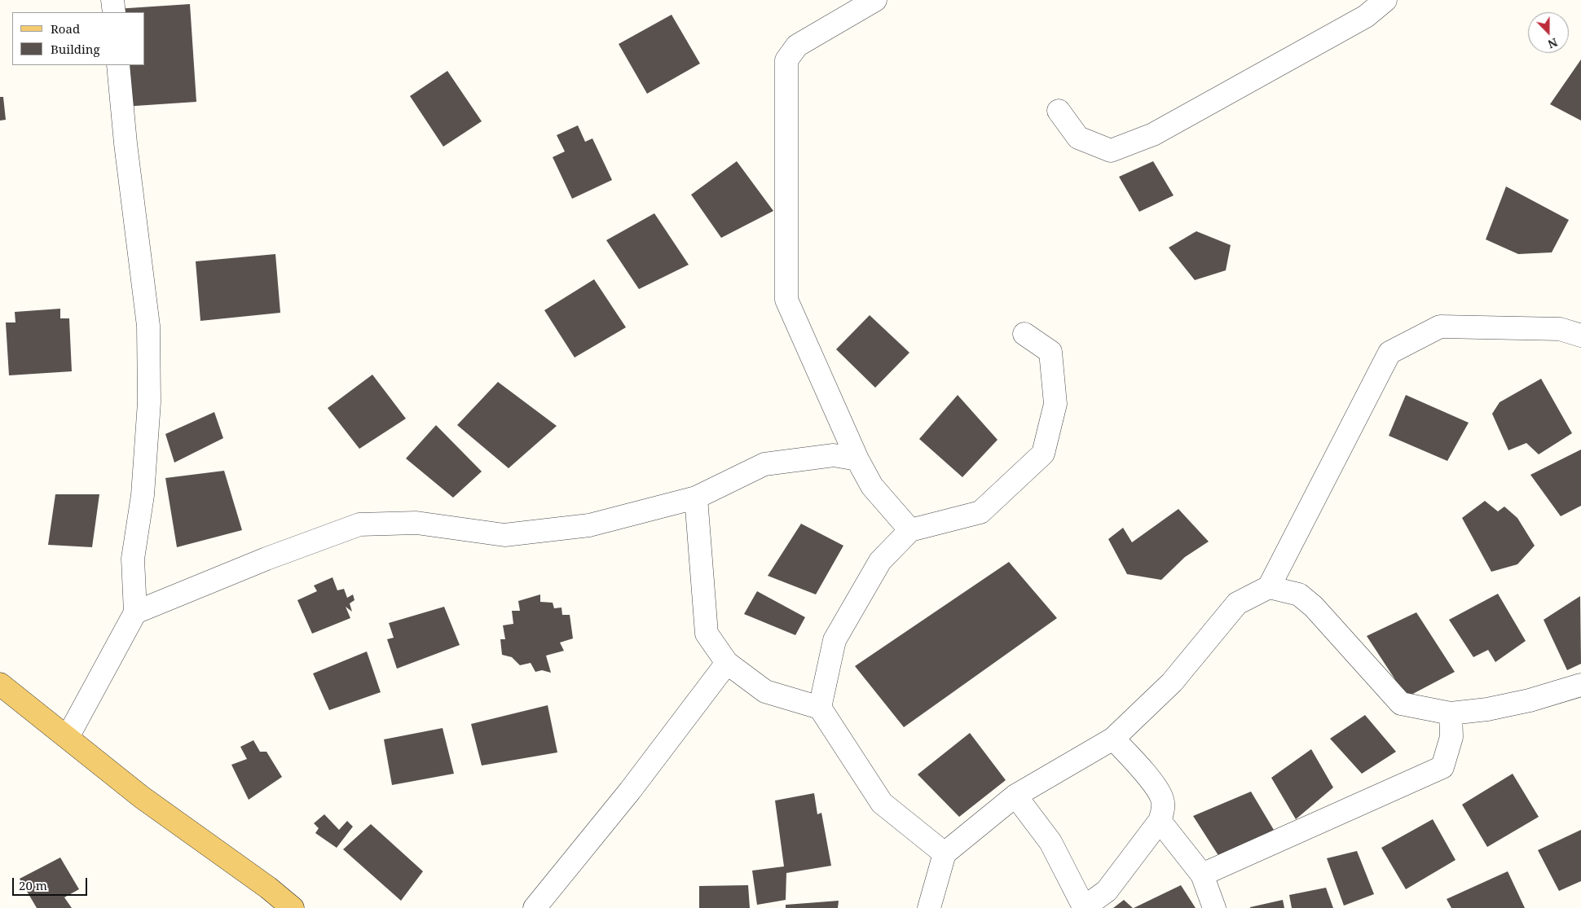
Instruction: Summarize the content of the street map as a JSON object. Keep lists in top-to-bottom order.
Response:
{
  "legend": ["Road", "Building"],
  "scale_bar": "20 m",
  "north": "bottom"
}
